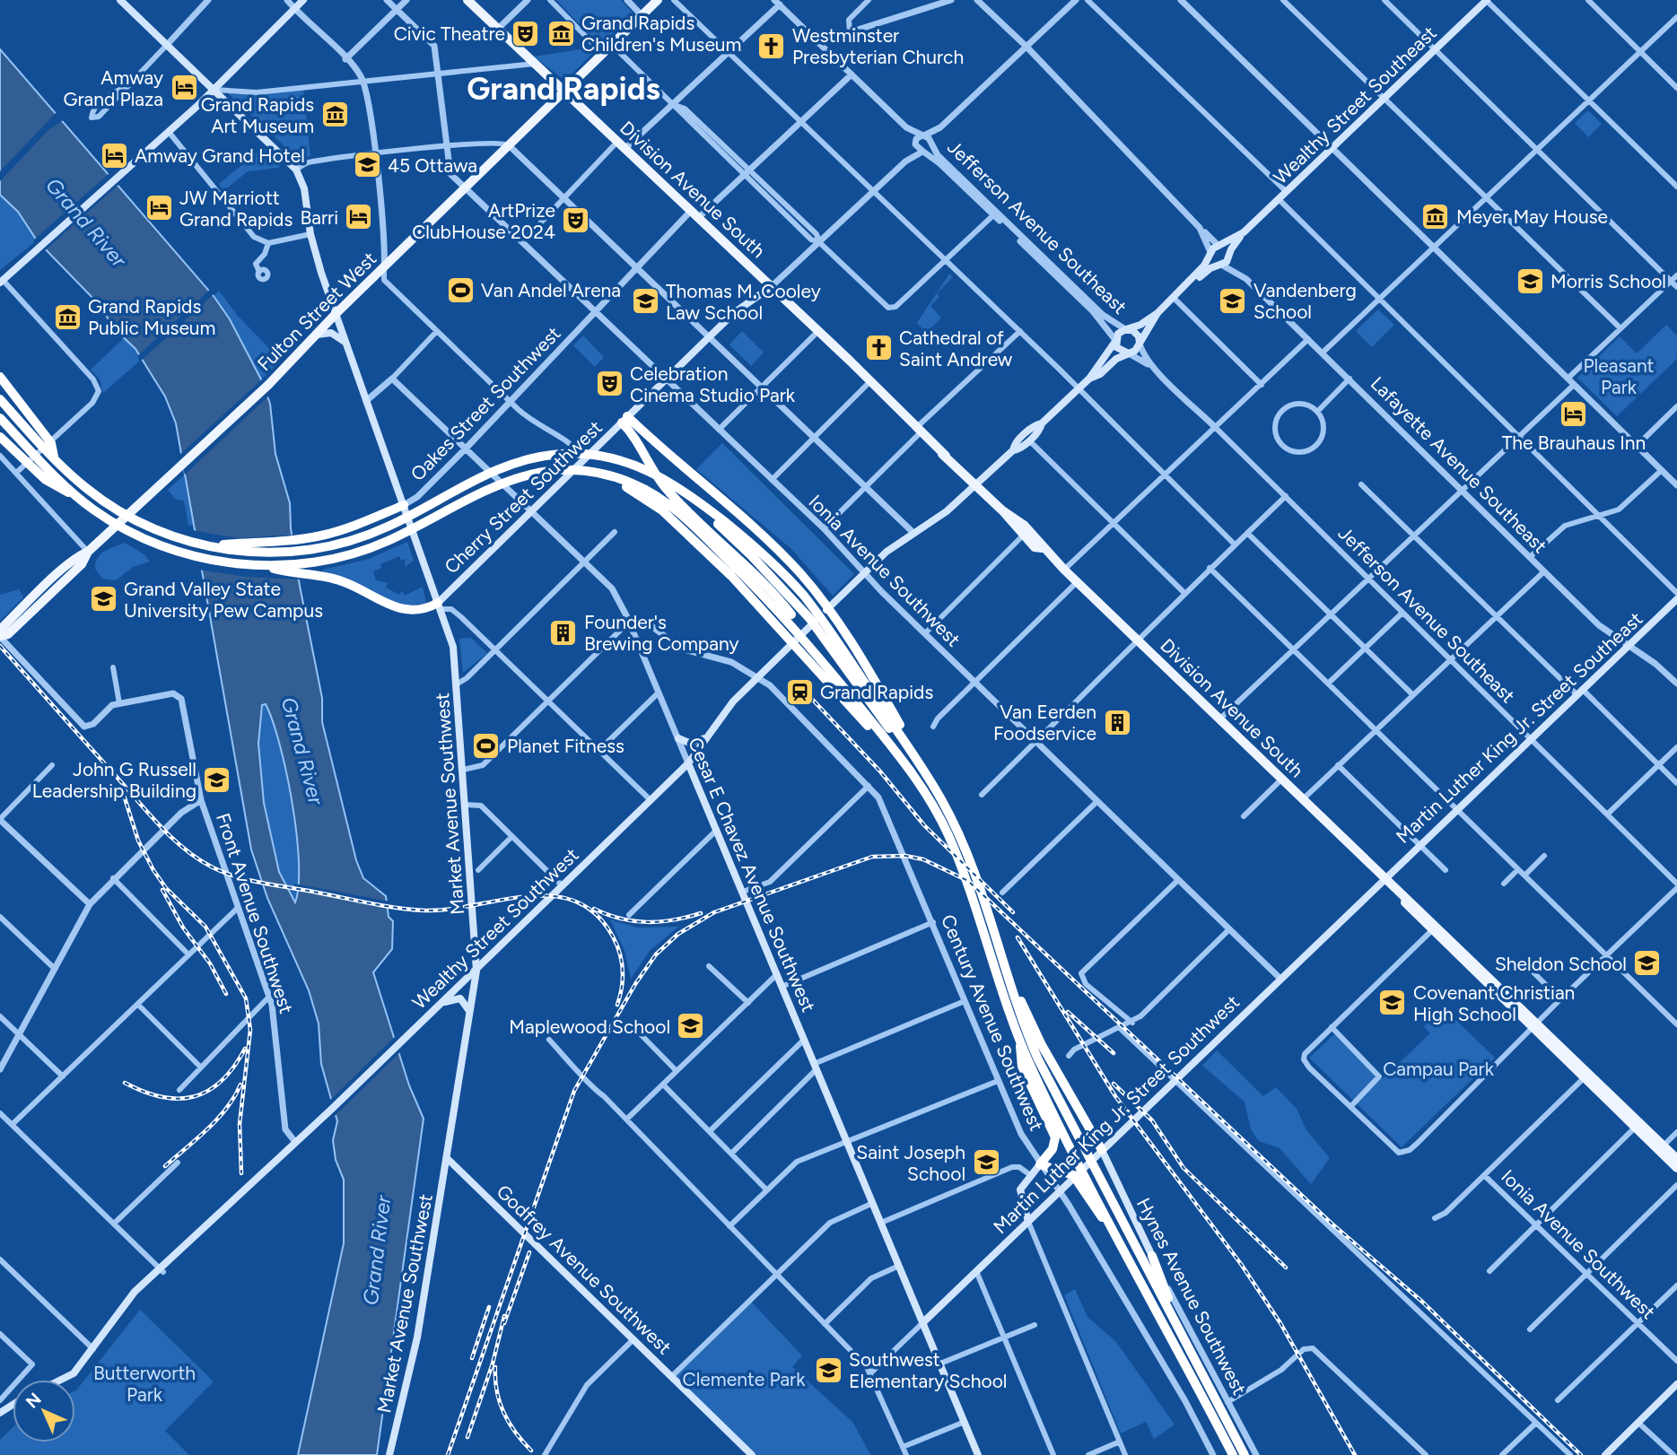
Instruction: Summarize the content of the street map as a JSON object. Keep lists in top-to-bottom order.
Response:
{
  "streets": {
    "main road": [
      "Wealthy Street Southeast",
      "Division Avenue South",
      "Fulton Street West",
      "Cherry Street Southwest",
      "Martin Luther King Jr. Street Southeast",
      "Market Avenue Southwest",
      "Cesar E Chavez Avenue Southwest",
      "Wealthy Street Southwest",
      "Martin Luther King Jr. Street Southwest",
      "Godfrey Avenue Southwest",
      "Hynes Avenue Southwest"
    ],
    "street": [
      "Jefferson Avenue Southeast",
      "Oakes Street Southwest",
      "Lafayette Avenue Southeast",
      "Ionia Avenue Southwest",
      "Front Avenue Southwest",
      "Century Avenue Southwest"
    ]
  },
  "crossings": [
    ["Wealthy Street Southeast", "Lafayette Avenue Southeast"],
    ["Division Avenue South", "Fulton Street West"],
    ["Division Avenue South", "Oakes Street Southwest"],
    ["Division Avenue South", "Cherry Street Southwest"],
    ["Division Avenue South", "Martin Luther King Jr. Street Southeast"],
    ["Division Avenue South", "Wealthy Street Southwest"],
    ["Division Avenue South", "Martin Luther King Jr. Street Southwest"],
    ["Jefferson Avenue Southeast", "Oakes Street Southwest"],
    ["Jefferson Avenue Southeast", "Martin Luther King Jr. Street Southeast"],
    ["Fulton Street West", "Ionia Avenue Southwest"],
    ["Fulton Street West", "Market Avenue Southwest"],
    ["Oakes Street Southwest", "Ionia Avenue Southwest"],
    ["Oakes Street Southwest", "Market Avenue Southwest"],
    ["Oakes Street Southwest", "Cesar E Chavez Avenue Southwest"],
    ["Lafayette Avenue Southeast", "Martin Luther King Jr. Street Southeast"],
    ["Cherry Street Southwest", "Ionia Avenue Southwest"],
    ["Cherry Street Southwest", "Market Avenue Southwest"],
    ["Cherry Street Southwest", "Cesar E Chavez Avenue Southwest"],
    ["Ionia Avenue Southwest", "Martin Luther King Jr. Street Southwest"],
    ["Martin Luther King Jr. Street Southeast", "Martin Luther King Jr. Street Southwest"],
    ["Market Avenue Southwest", "Wealthy Street Southwest"],
    ["Market Avenue Southwest", "Godfrey Avenue Southwest"],
    ["Cesar E Chavez Avenue Southwest", "Wealthy Street Southwest"],
    ["Cesar E Chavez Avenue Southwest", "Century Avenue Southwest"],
    ["Cesar E Chavez Avenue Southwest", "Martin Luther King Jr. Street Southwest"],
    ["Front Avenue Southwest", "Wealthy Street Southwest"],
    ["Martin Luther King Jr. Street Southwest", "Hynes Avenue Southwest"]
  ],
  "districts": ["Grand Rapids"],
  "water": ["Grand River"],
  "parks": [
    "Pleasant Park",
    "Campau Park",
    "Butterworth Park",
    "Clemente Park"
  ],
  "places": {
    "theatre": ["Civic Theatre", "ArtPrize ClubHouse 2024", "Celebration Cinema Studio Park"],
    "museum": [
      "Grand Rapids Children's Museum",
      "Grand Rapids Art Museum",
      "Meyer May House",
      "Grand Rapids Public Museum"
    ],
    "church": ["Westminster Presbyterian Church", "Cathedral of Saint Andrew"],
    "hotel": [
      "Amway Grand Plaza",
      "Amway Grand Hotel",
      "JW Marriott Grand Rapids",
      "Barri",
      "The Brauhaus Inn"
    ],
    "school or university": [
      "45 Ottawa",
      "Morris School",
      "Vandenberg School",
      "Thomas M. Cooley Law School",
      "Grand Valley State University Pew Campus",
      "John G Russell Leadership Building",
      "Sheldon School",
      "Covenant Christian High School",
      "Maplewood School",
      "Saint Joseph School",
      "Southwest Elementary School"
    ],
    "sports": ["Van Andel Arena", "Planet Fitness"],
    "building": ["Founder's Brewing Company", "Van Eerden Foodservice"],
    "station": ["Grand Rapids"]
  },
  "north": "top left"
}
